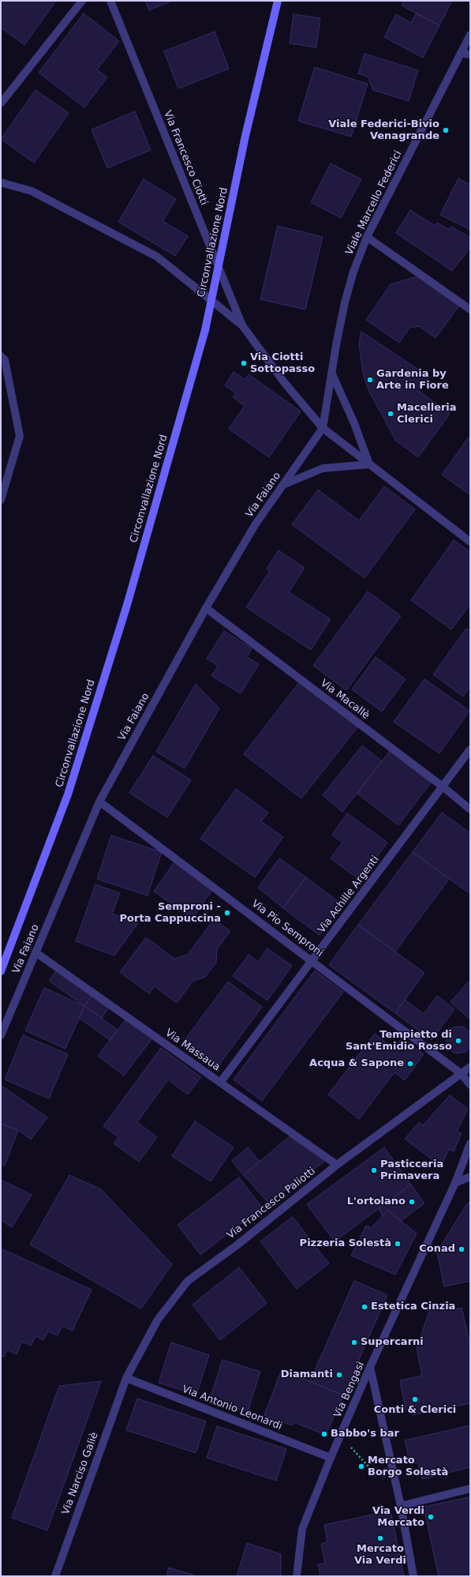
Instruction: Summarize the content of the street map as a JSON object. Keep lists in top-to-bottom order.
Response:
{
  "streets": {
    "main road": ["Circonvallazione Nord"],
    "street": [
      "Via Francesco Ciotti",
      "Viale Marcello Federici",
      "Via Faiano",
      "Via Macallè",
      "Via Achille Argenti",
      "Via Pio Semproni",
      "Via Massaua",
      "Via Francesco Paliotti",
      "Via Bengasi",
      "Via Antonio Leonardi",
      "Via Narciso Galiè"
    ]
  },
  "crossings": [
    ["Via Francesco Ciotti", "Viale Marcello Federici"],
    ["Via Francesco Ciotti", "Via Faiano"],
    ["Viale Marcello Federici", "Via Faiano"],
    ["Via Faiano", "Via Macallè"],
    ["Via Faiano", "Via Pio Semproni"],
    ["Via Faiano", "Via Massaua"],
    ["Via Macallè", "Via Achille Argenti"],
    ["Via Achille Argenti", "Via Pio Semproni"],
    ["Via Achille Argenti", "Via Massaua"],
    ["Via Pio Semproni", "Via Francesco Paliotti"],
    ["Via Massaua", "Via Francesco Paliotti"],
    ["Via Francesco Paliotti", "Via Antonio Leonardi"],
    ["Via Francesco Paliotti", "Via Narciso Galiè"],
    ["Via Bengasi", "Via Antonio Leonardi"],
    ["Via Antonio Leonardi", "Via Narciso Galiè"]
  ],
  "places": [
    "Viale Federici-Bivio Venagrande",
    "Via Ciotti Sottopasso",
    "Gardenia by Arte in Fiore",
    "Macelleria Clerici",
    "Semproni - Porta Cappuccina",
    "Tempietto di Sant'Emidio Rosso",
    "Acqua & Sapone",
    "Pasticceria Primavera",
    "L'ortolano",
    "Pizzeria Solestà",
    "Conad",
    "Estetica Cinzia",
    "Supercarni",
    "Diamanti",
    "Conti & Clerici",
    "Babbo's bar",
    "Mercato Borgo Solestà",
    "Via Verdi Mercato",
    "Mercato Via Verdi"
  ]
}
